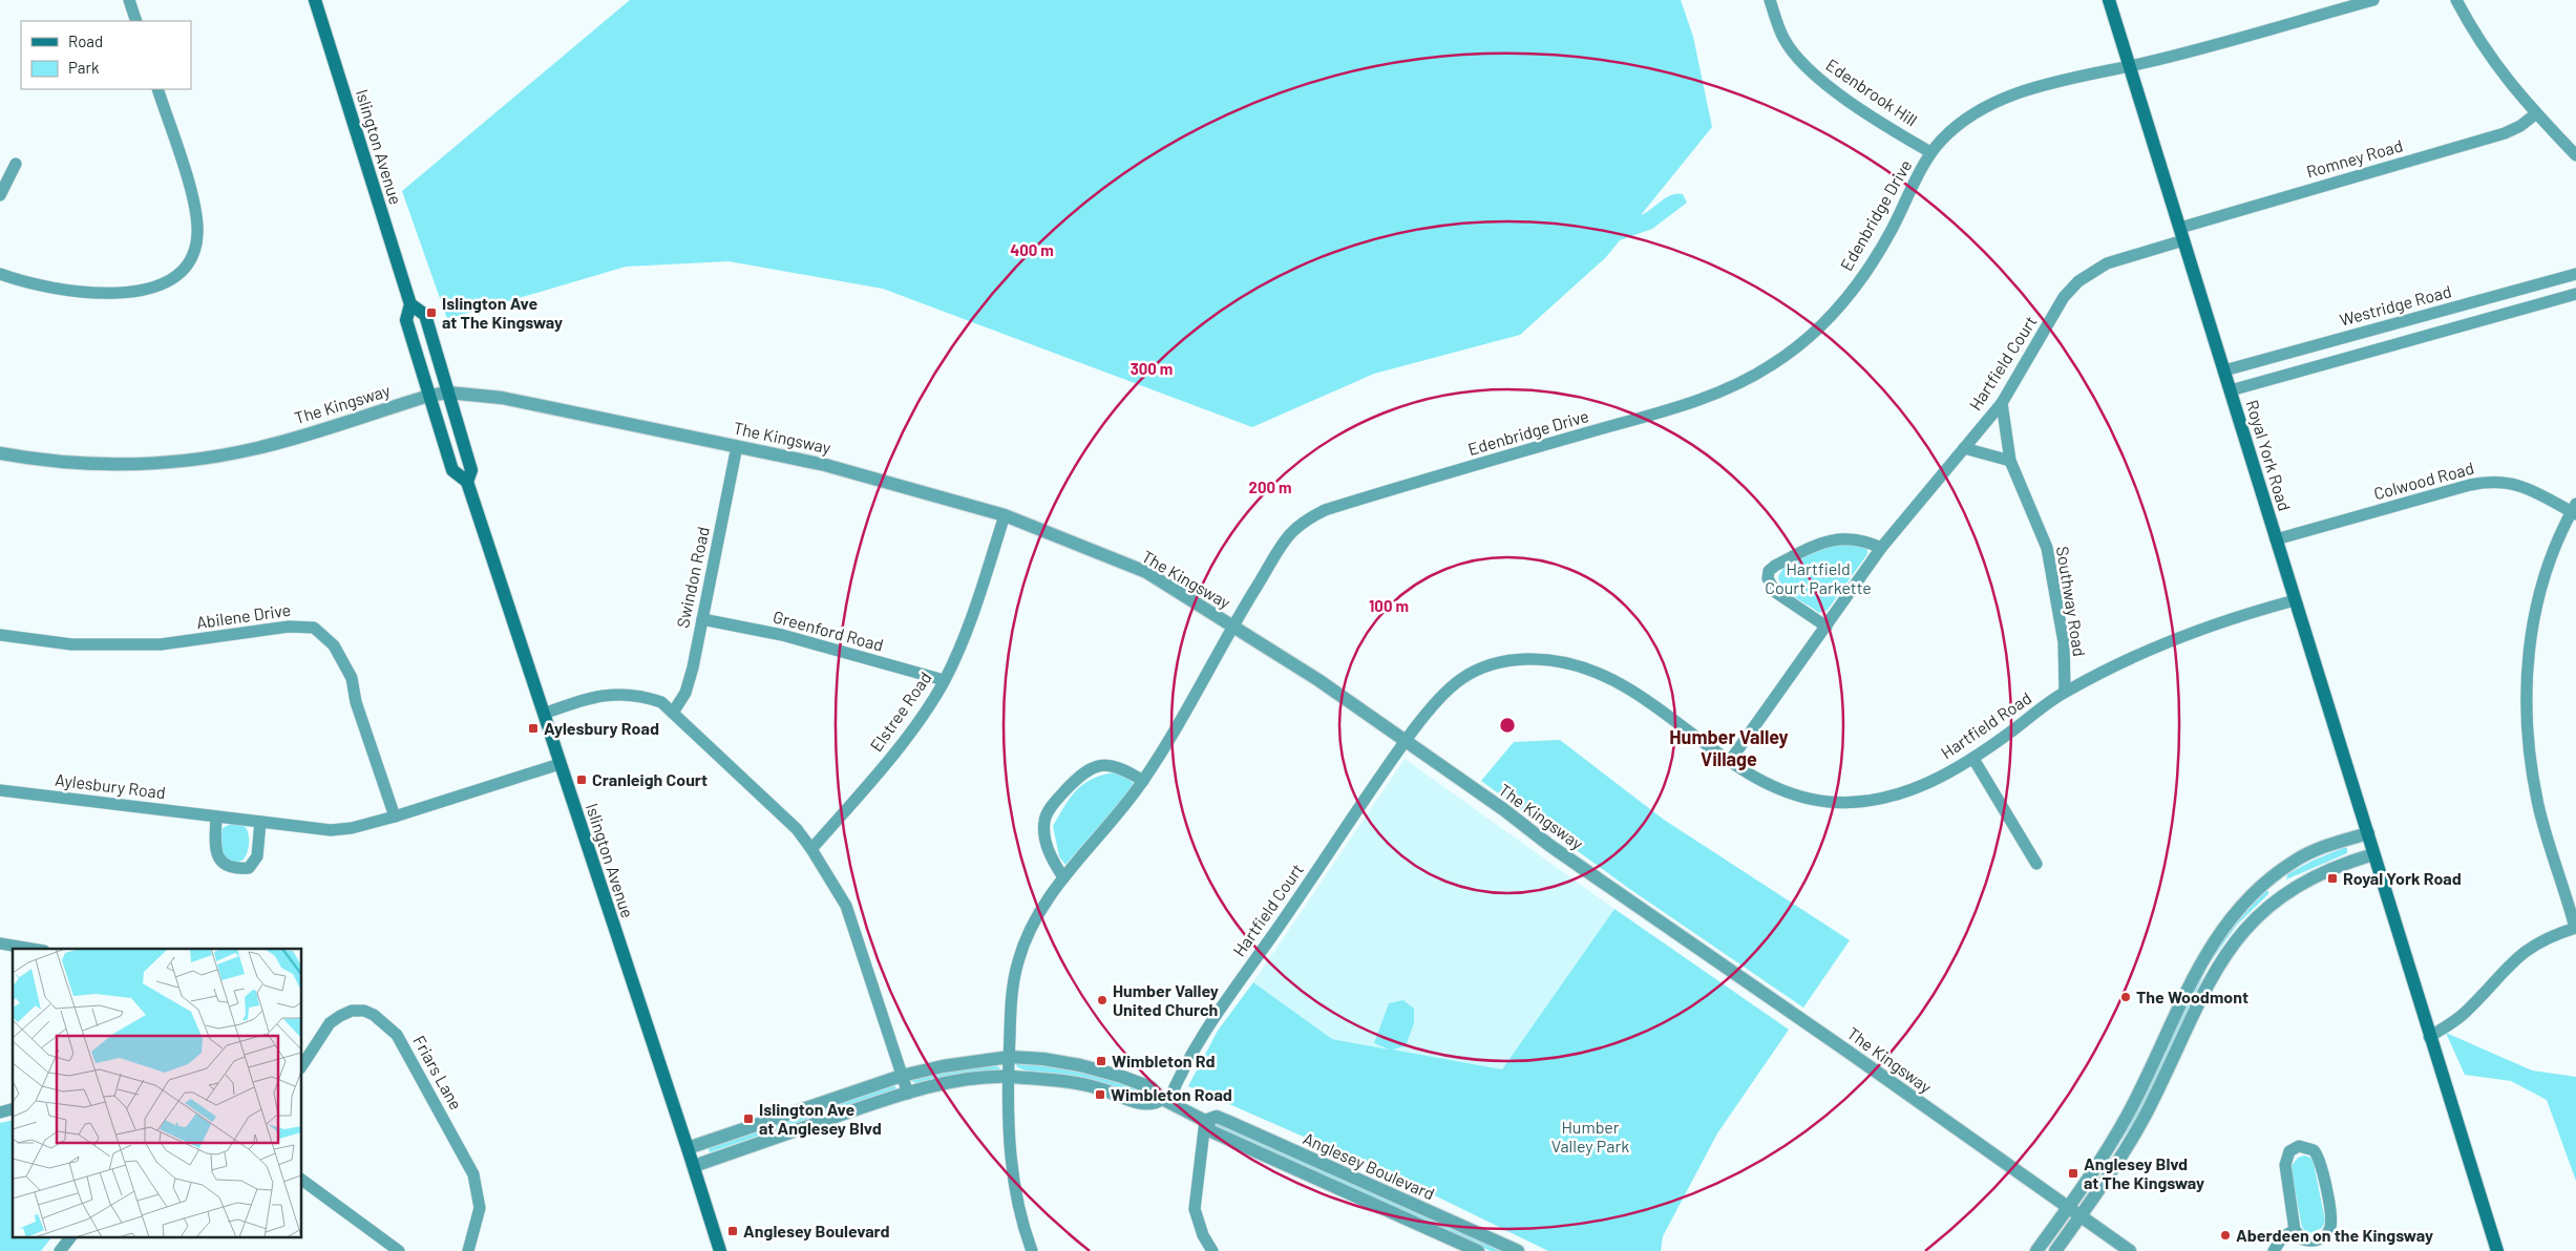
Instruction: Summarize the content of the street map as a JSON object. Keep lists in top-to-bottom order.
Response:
{
  "streets": {
    "main road": ["Islington Avenue", "Royal York Road"],
    "street": [
      "Edenbrook Hill",
      "Romney Road",
      "Edenbridge Drive",
      "Westridge Road",
      "Hartfield Court",
      "The Kingsway",
      "Colwood Road",
      "Swindon Road",
      "Southway Road",
      "Abilene Drive",
      "Greenford Road",
      "Elstree Road",
      "Hartfield Road",
      "Aylesbury Road",
      "Friars Lane",
      "Anglesey Boulevard"
    ]
  },
  "crossings": [
    ["Edenbrook Hill", "Edenbridge Drive"],
    ["Islington Avenue", "The Kingsway"],
    ["Islington Avenue", "Aylesbury Road"],
    ["Islington Avenue", "Anglesey Boulevard"],
    ["Romney Road", "Hartfield Court"],
    ["Romney Road", "Royal York Road"],
    ["Edenbridge Drive", "The Kingsway"],
    ["Edenbridge Drive", "Royal York Road"],
    ["Westridge Road", "Royal York Road"],
    ["Hartfield Court", "The Kingsway"],
    ["Hartfield Court", "Royal York Road"],
    ["Hartfield Court", "Southway Road"],
    ["Hartfield Court", "Hartfield Road"],
    ["Hartfield Court", "Anglesey Boulevard"],
    ["The Kingsway", "Swindon Road"],
    ["The Kingsway", "Elstree Road"],
    ["The Kingsway", "Hartfield Road"],
    ["Royal York Road", "Colwood Road"],
    ["Royal York Road", "Hartfield Road"],
    ["Swindon Road", "Greenford Road"],
    ["Southway Road", "Hartfield Road"],
    ["Abilene Drive", "Aylesbury Road"],
    ["Greenford Road", "Elstree Road"]
  ],
  "districts": ["Humber Valley Village"],
  "parks": ["Hartfield Court Parkette", "Humber Valley Park"],
  "places": {
    "transit": [
      "Islington Ave at The Kingsway",
      "Aylesbury Road",
      "Cranleigh Court",
      "Royal York Road",
      "Wimbleton Rd",
      "Wimbleton Road",
      "Islington Ave at Anglesey Blvd",
      "Anglesey Blvd at The Kingsway",
      "Anglesey Boulevard"
    ],
    "other": ["The Woodmont", "Humber Valley United Church", "Aberdeen on the Kingsway"]
  },
  "legend": ["Road", "Park"],
  "rings": [
    "400 m",
    "300 m",
    "200 m",
    "100 m"
  ]
}
